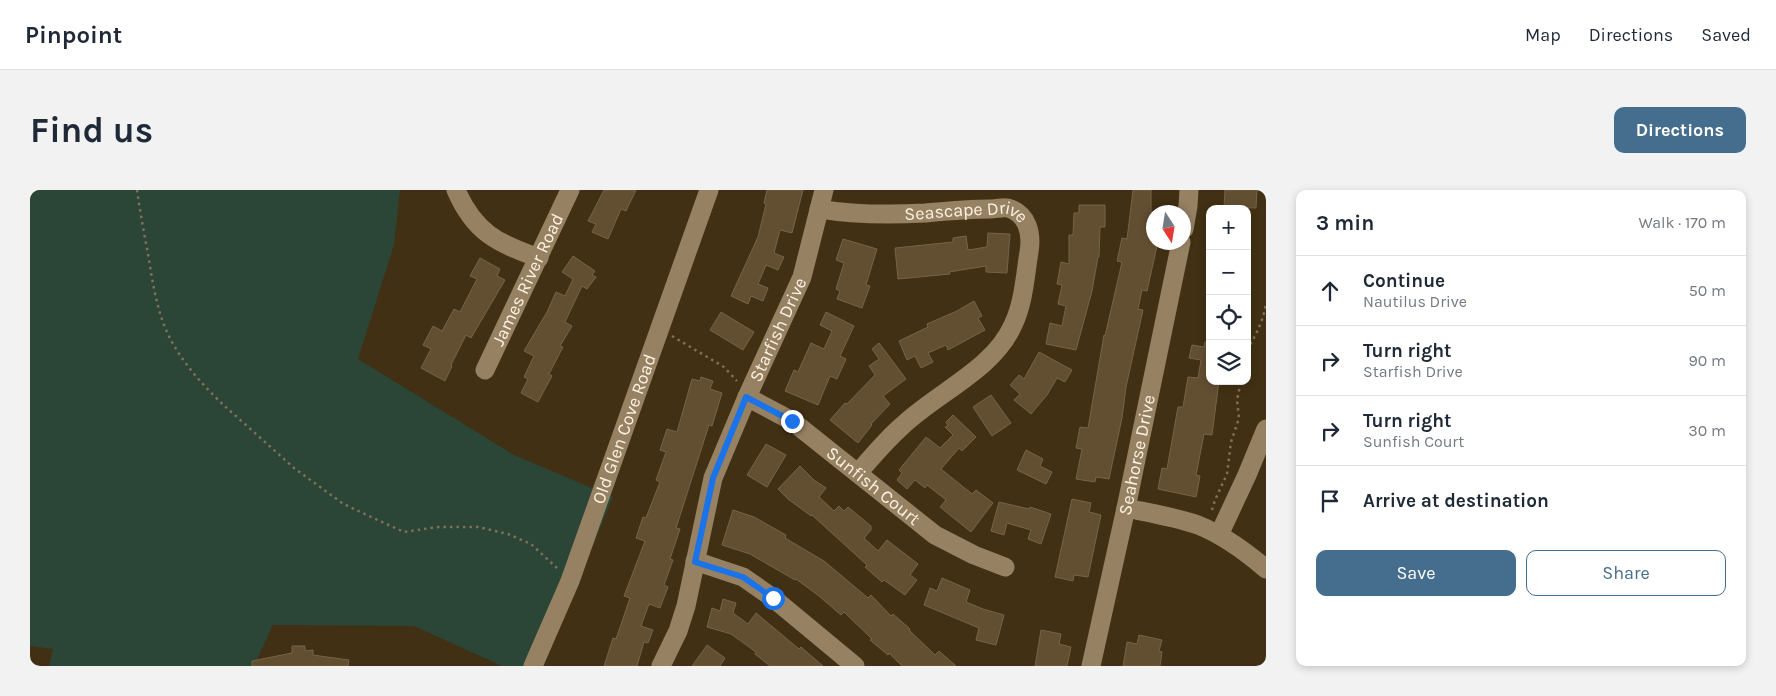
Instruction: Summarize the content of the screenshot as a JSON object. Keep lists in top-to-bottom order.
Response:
{
  "streets": {
    "street": [
      "Seascape Drive",
      "James River Road",
      "Starfish Drive",
      "Old Glen Cove Road",
      "Seahorse Drive",
      "Sunfish Court"
    ]
  },
  "crossings": [
    ["Seascape Drive", "Starfish Drive"],
    ["Seascape Drive", "Sunfish Court"],
    ["Starfish Drive", "Sunfish Court"]
  ],
  "north": "bottom",
  "page": {
    "header": "Pinpoint",
    "nav": ["Map", "Directions", "Saved"],
    "buttons": [
      "Directions",
      ["Save", "Share"]
    ],
    "title": "Find us",
    "heading": ["3 min", "Walk · 170 m"],
    "map_buttons": ["+", "−"],
    "list": [
      ["Continue", "Nautilus Drive", "50 m"],
      ["Turn right", "Starfish Drive", "90 m"],
      ["Turn right", "Sunfish Court", "30 m"],
      "Arrive at destination"
    ]
  }
}
